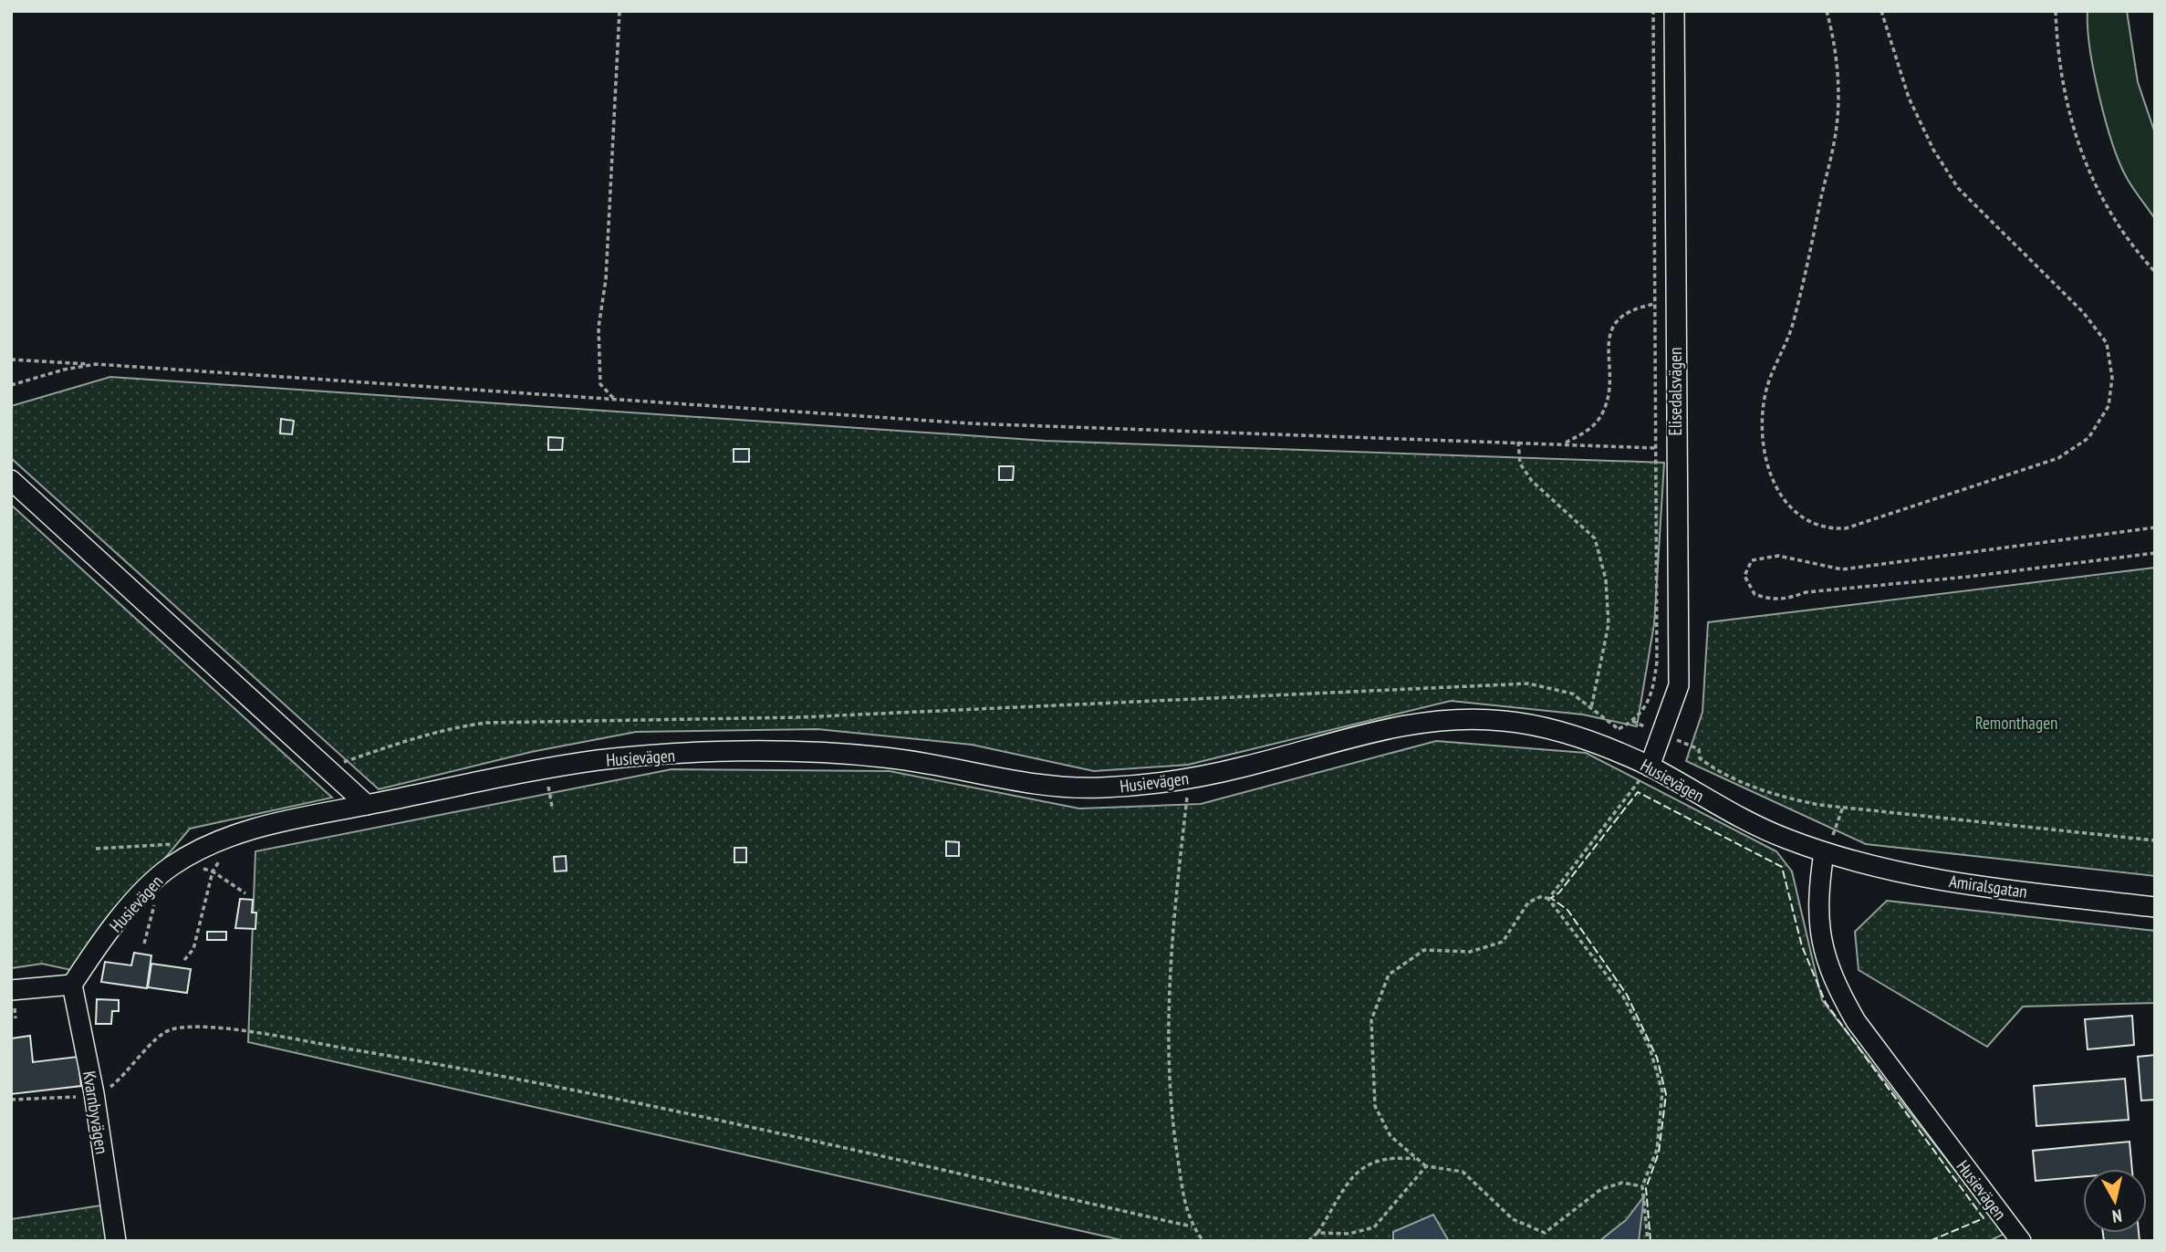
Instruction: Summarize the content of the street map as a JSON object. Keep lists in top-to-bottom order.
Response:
{
  "streets": {
    "street": [
      "Elisedalsvägen",
      "Husievägen",
      "Amiralsgatan",
      "Kvarnbyvägen"
    ]
  },
  "crossings": [
    ["Elisedalsvägen", "Husievägen"],
    ["Husievägen", "Amiralsgatan"],
    ["Husievägen", "Kvarnbyvägen"]
  ],
  "parks": ["Remonthagen"],
  "north": "bottom"
}
